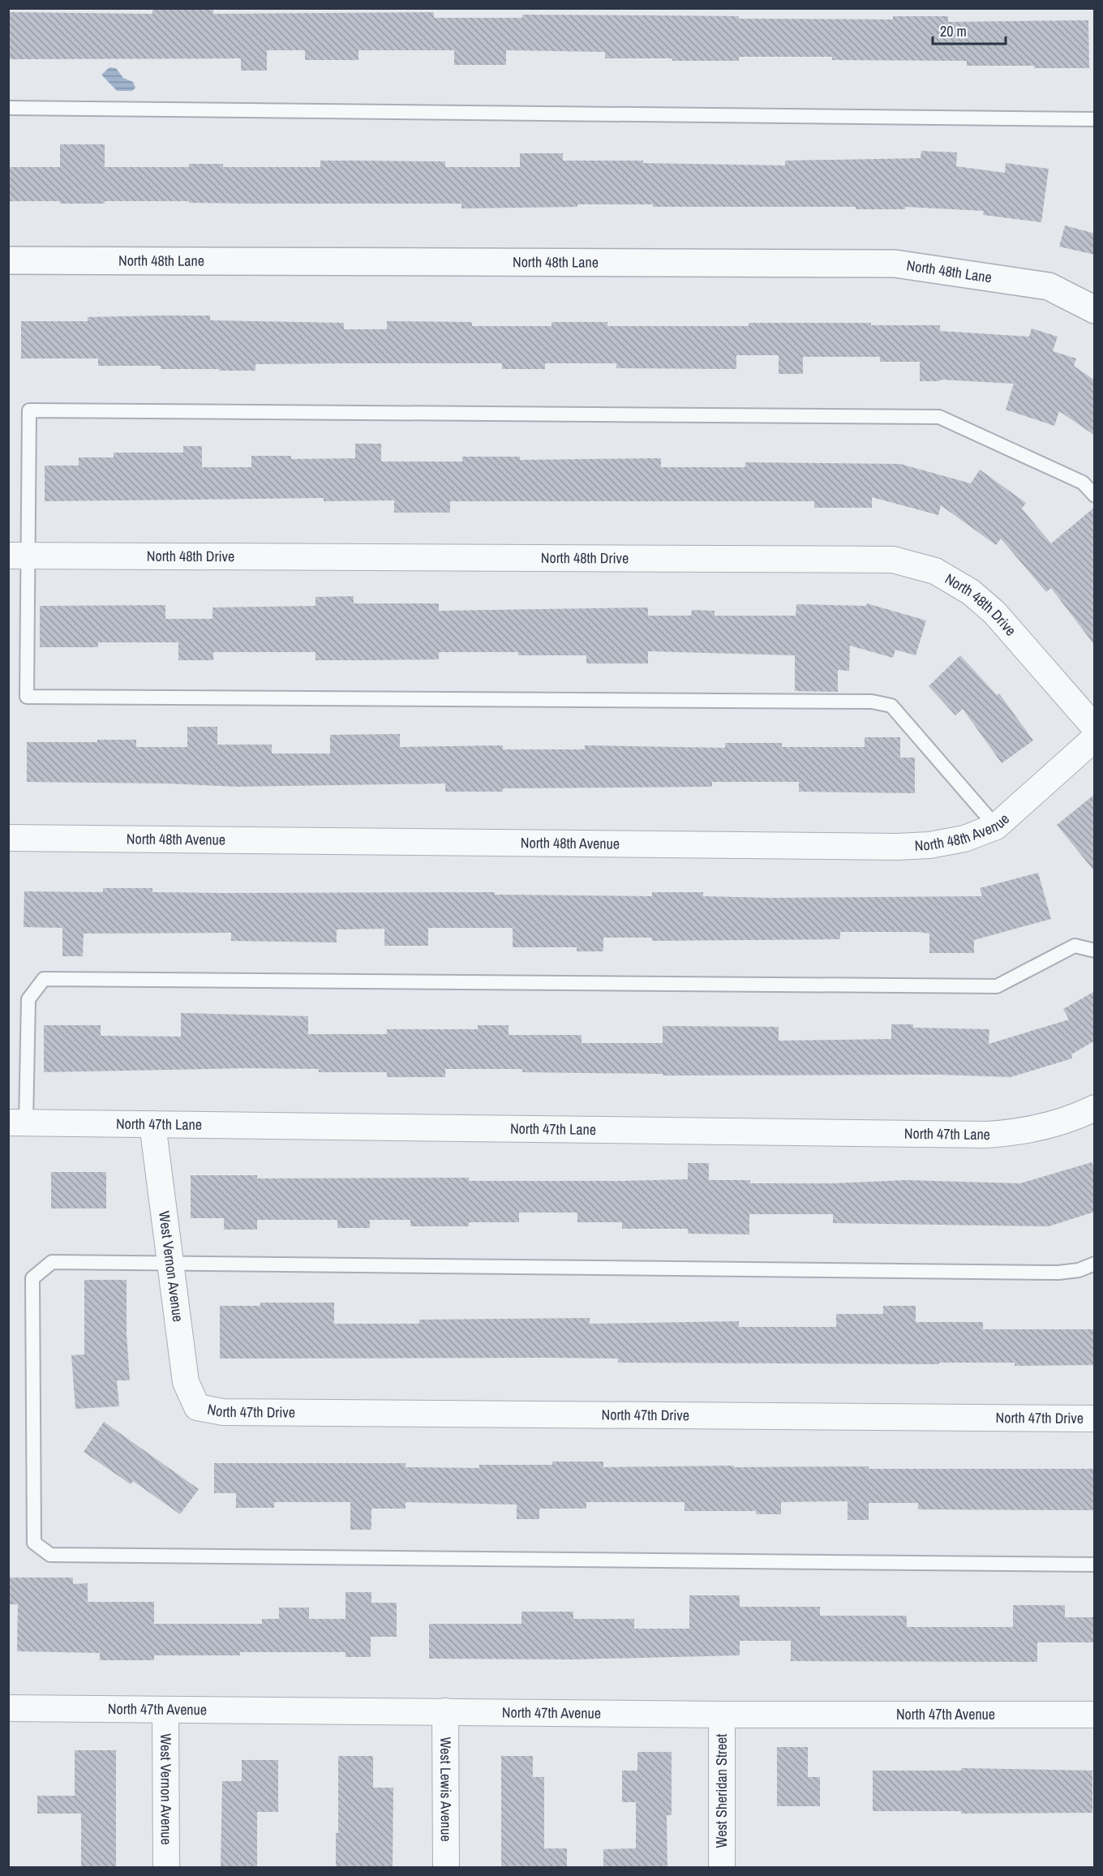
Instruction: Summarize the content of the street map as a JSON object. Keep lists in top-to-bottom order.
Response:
{
  "streets": {
    "street": [
      "North 48th Lane",
      "North 48th Drive",
      "North 48th Avenue",
      "North 47th Lane",
      "West Vernon Avenue",
      "North 47th Drive",
      "North 47th Avenue",
      "West Lewis Avenue",
      "West Sheridan Street"
    ]
  },
  "crossings": [
    ["North 47th Lane", "West Vernon Avenue"],
    ["West Vernon Avenue", "North 47th Drive"],
    ["West Vernon Avenue", "North 47th Avenue"],
    ["North 47th Avenue", "West Lewis Avenue"],
    ["North 47th Avenue", "West Sheridan Street"]
  ],
  "scale_bar": "20 m"
}
